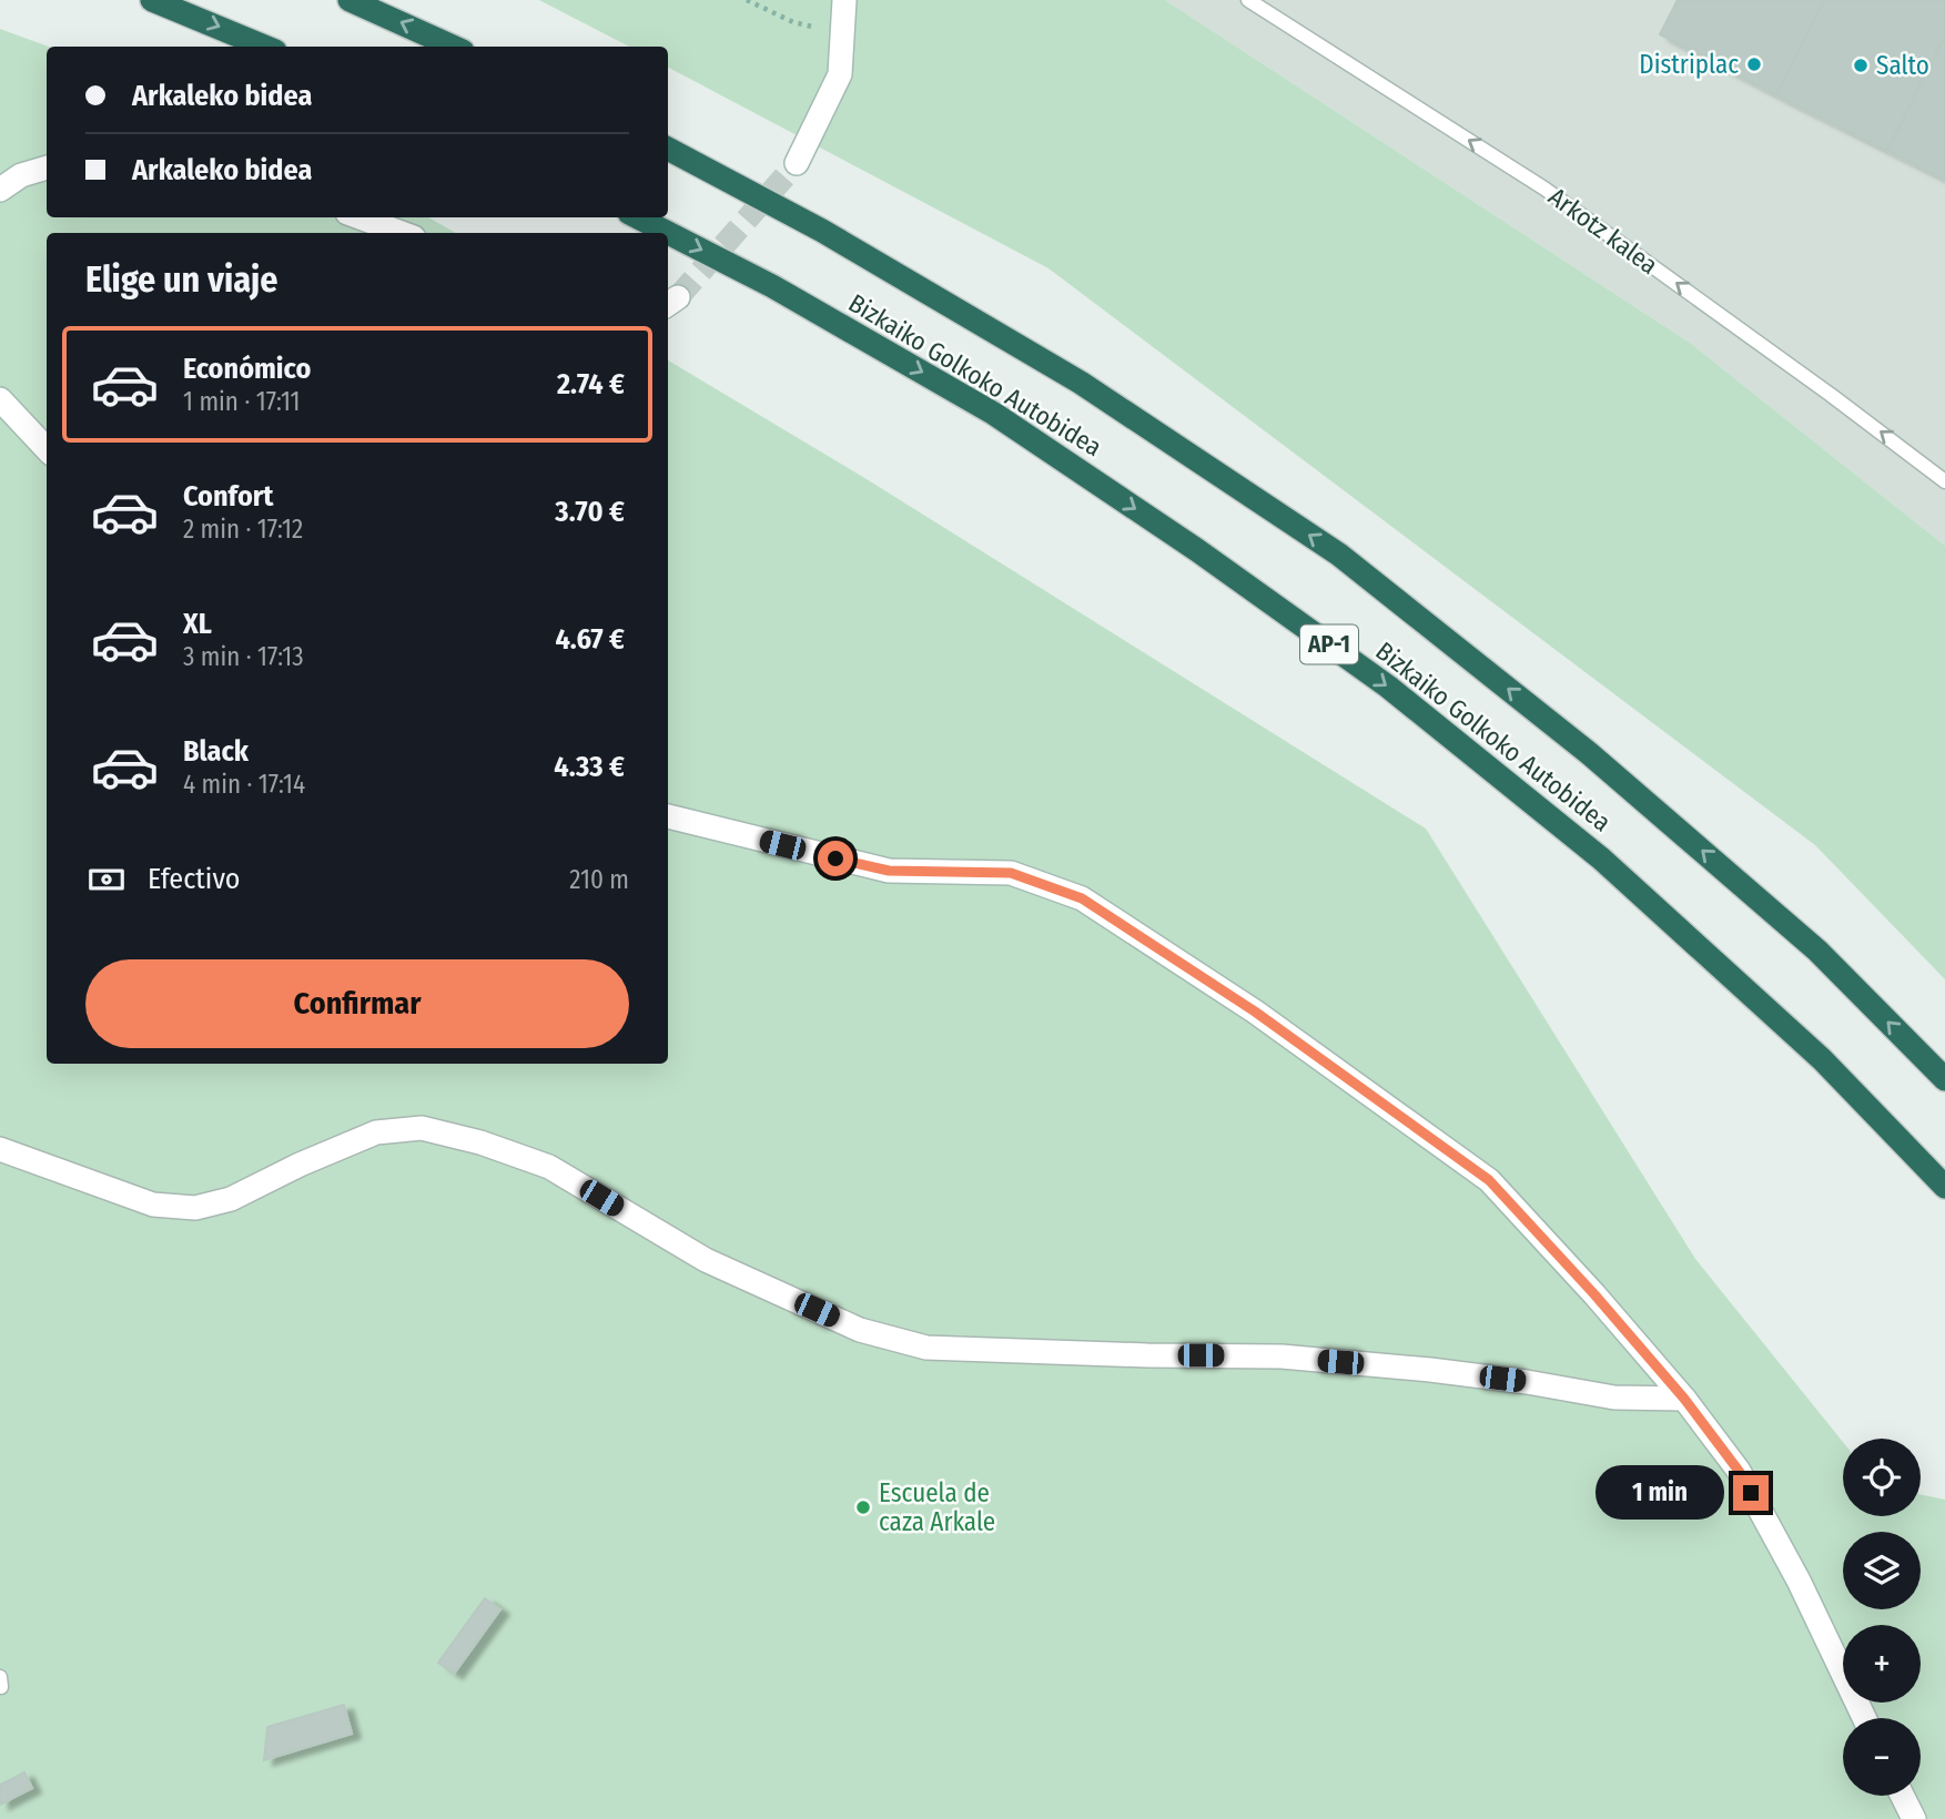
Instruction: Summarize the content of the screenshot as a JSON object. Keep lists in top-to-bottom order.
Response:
{
  "streets": {
    "highway": ["Bizkaiko Golkoko Autobidea", "AP-1"],
    "lane": ["Arkotz kalea"]
  },
  "one_way": ["Arkotz kalea"],
  "places": ["Distriplac", "Salto", "Escuela de caza Arkale"],
  "page": {
    "banner": ["Arkaleko bidea", "Arkaleko bidea"],
    "heading": "Elige un viaje",
    "list": [
      {
        "name": "Económico",
        "note": "1 min · 17:11",
        "value": "2.74 €"
      },
      {
        "name": "Confort",
        "note": "2 min · 17:12",
        "value": "3.70 €"
      },
      {
        "name": "XL",
        "note": "3 min · 17:13",
        "value": "4.67 €"
      },
      {
        "name": "Black",
        "note": "4 min · 17:14",
        "value": "4.33 €"
      }
    ],
    "pay": ["Efectivo", "210 m"],
    "buttons": "Confirmar",
    "map_buttons": ["+", "−"],
    "bubble": "1 min"
  }
}
